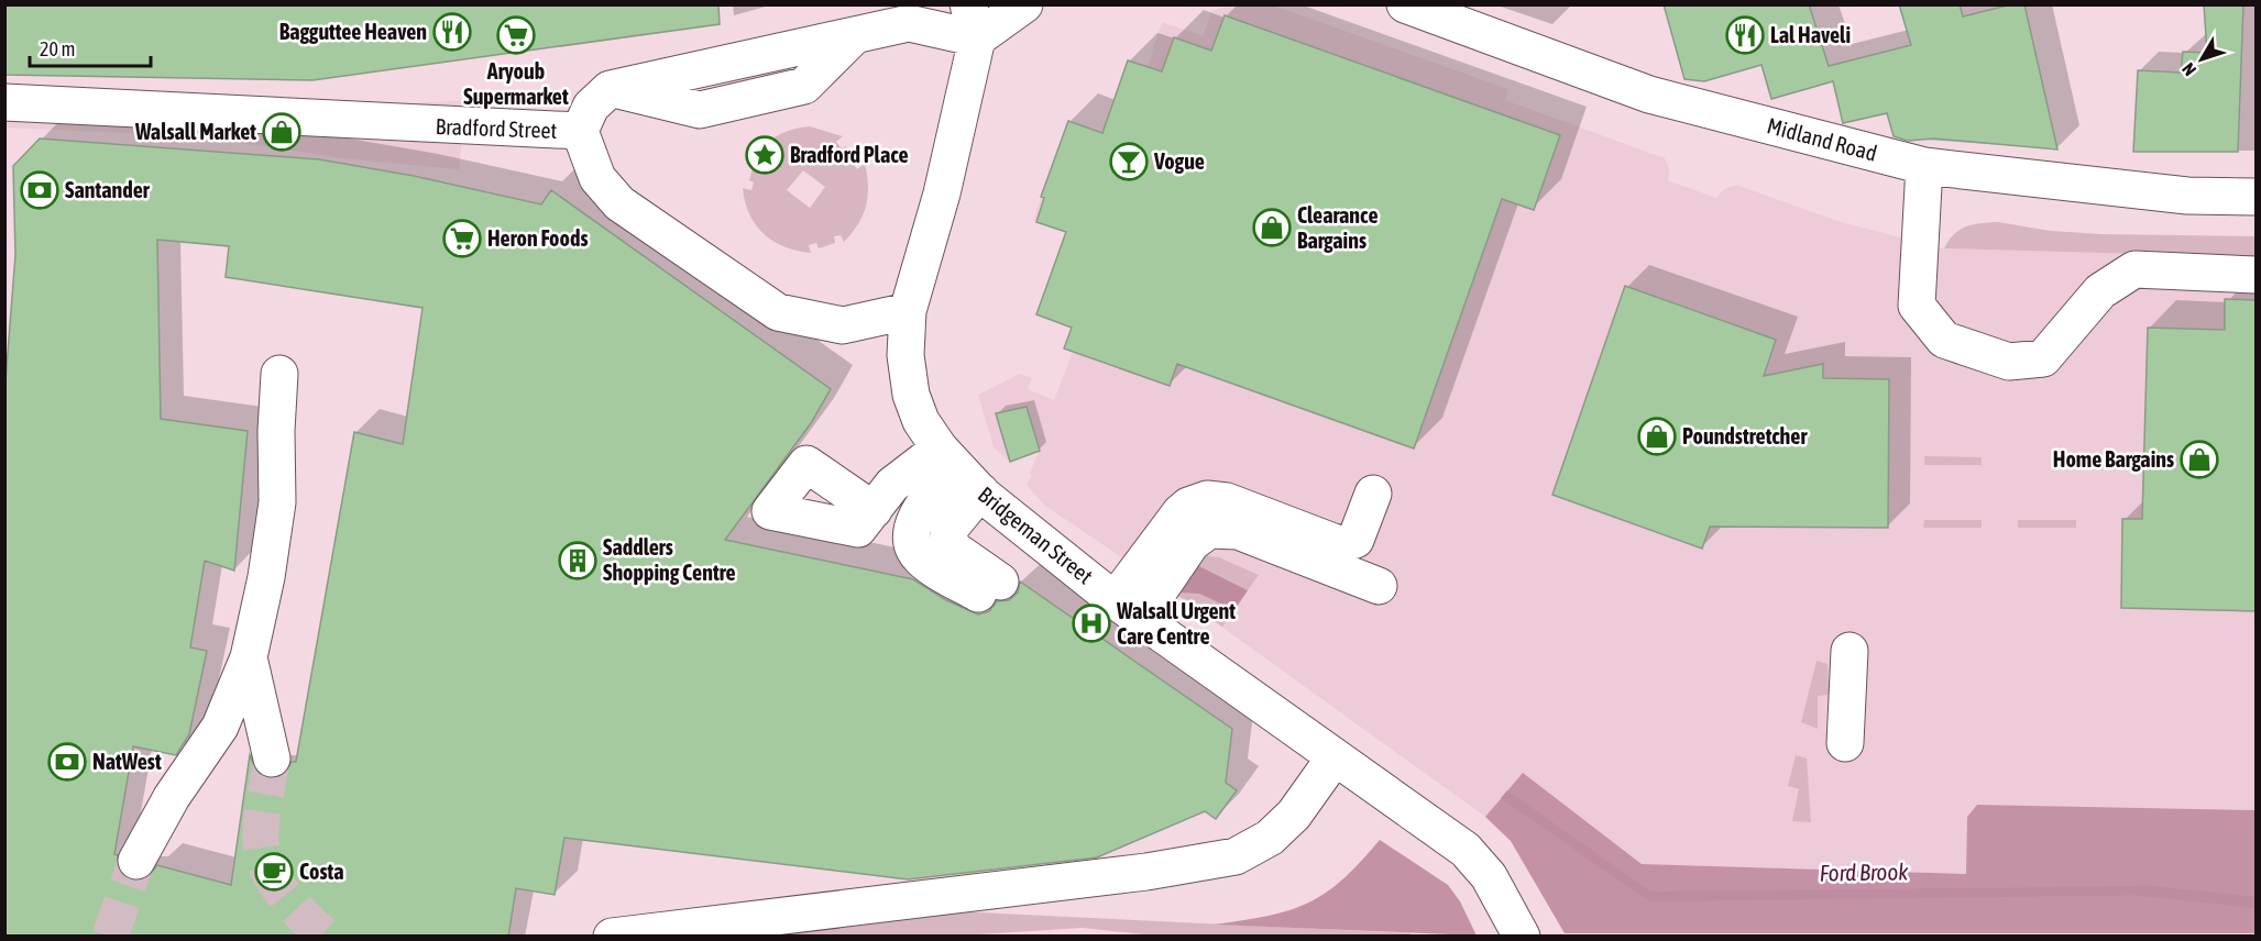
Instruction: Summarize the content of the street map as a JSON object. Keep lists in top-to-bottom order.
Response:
{
  "streets": {
    "street": ["Bradford Street", "Midland Road", "Bridgeman Street"]
  },
  "crossings": [
    ["Bradford Street", "Bridgeman Street"]
  ],
  "water": ["Ford Brook"],
  "places": {
    "restaurant": ["Bagguttee Heaven", "Lal Haveli"],
    "supermarket": ["Aryoub Supermarket", "Heron Foods"],
    "shop": [
      "Walsall Market",
      "Clearance Bargains",
      "Poundstretcher",
      "Home Bargains"
    ],
    "place": ["Bradford Place"],
    "bar": ["Vogue"],
    "bank": ["Santander", "NatWest"],
    "building": ["Saddlers Shopping Centre"],
    "hospital": ["Walsall Urgent Care Centre"],
    "cafe": ["Costa"]
  },
  "scale_bar": "20 m",
  "north": "bottom left"
}
